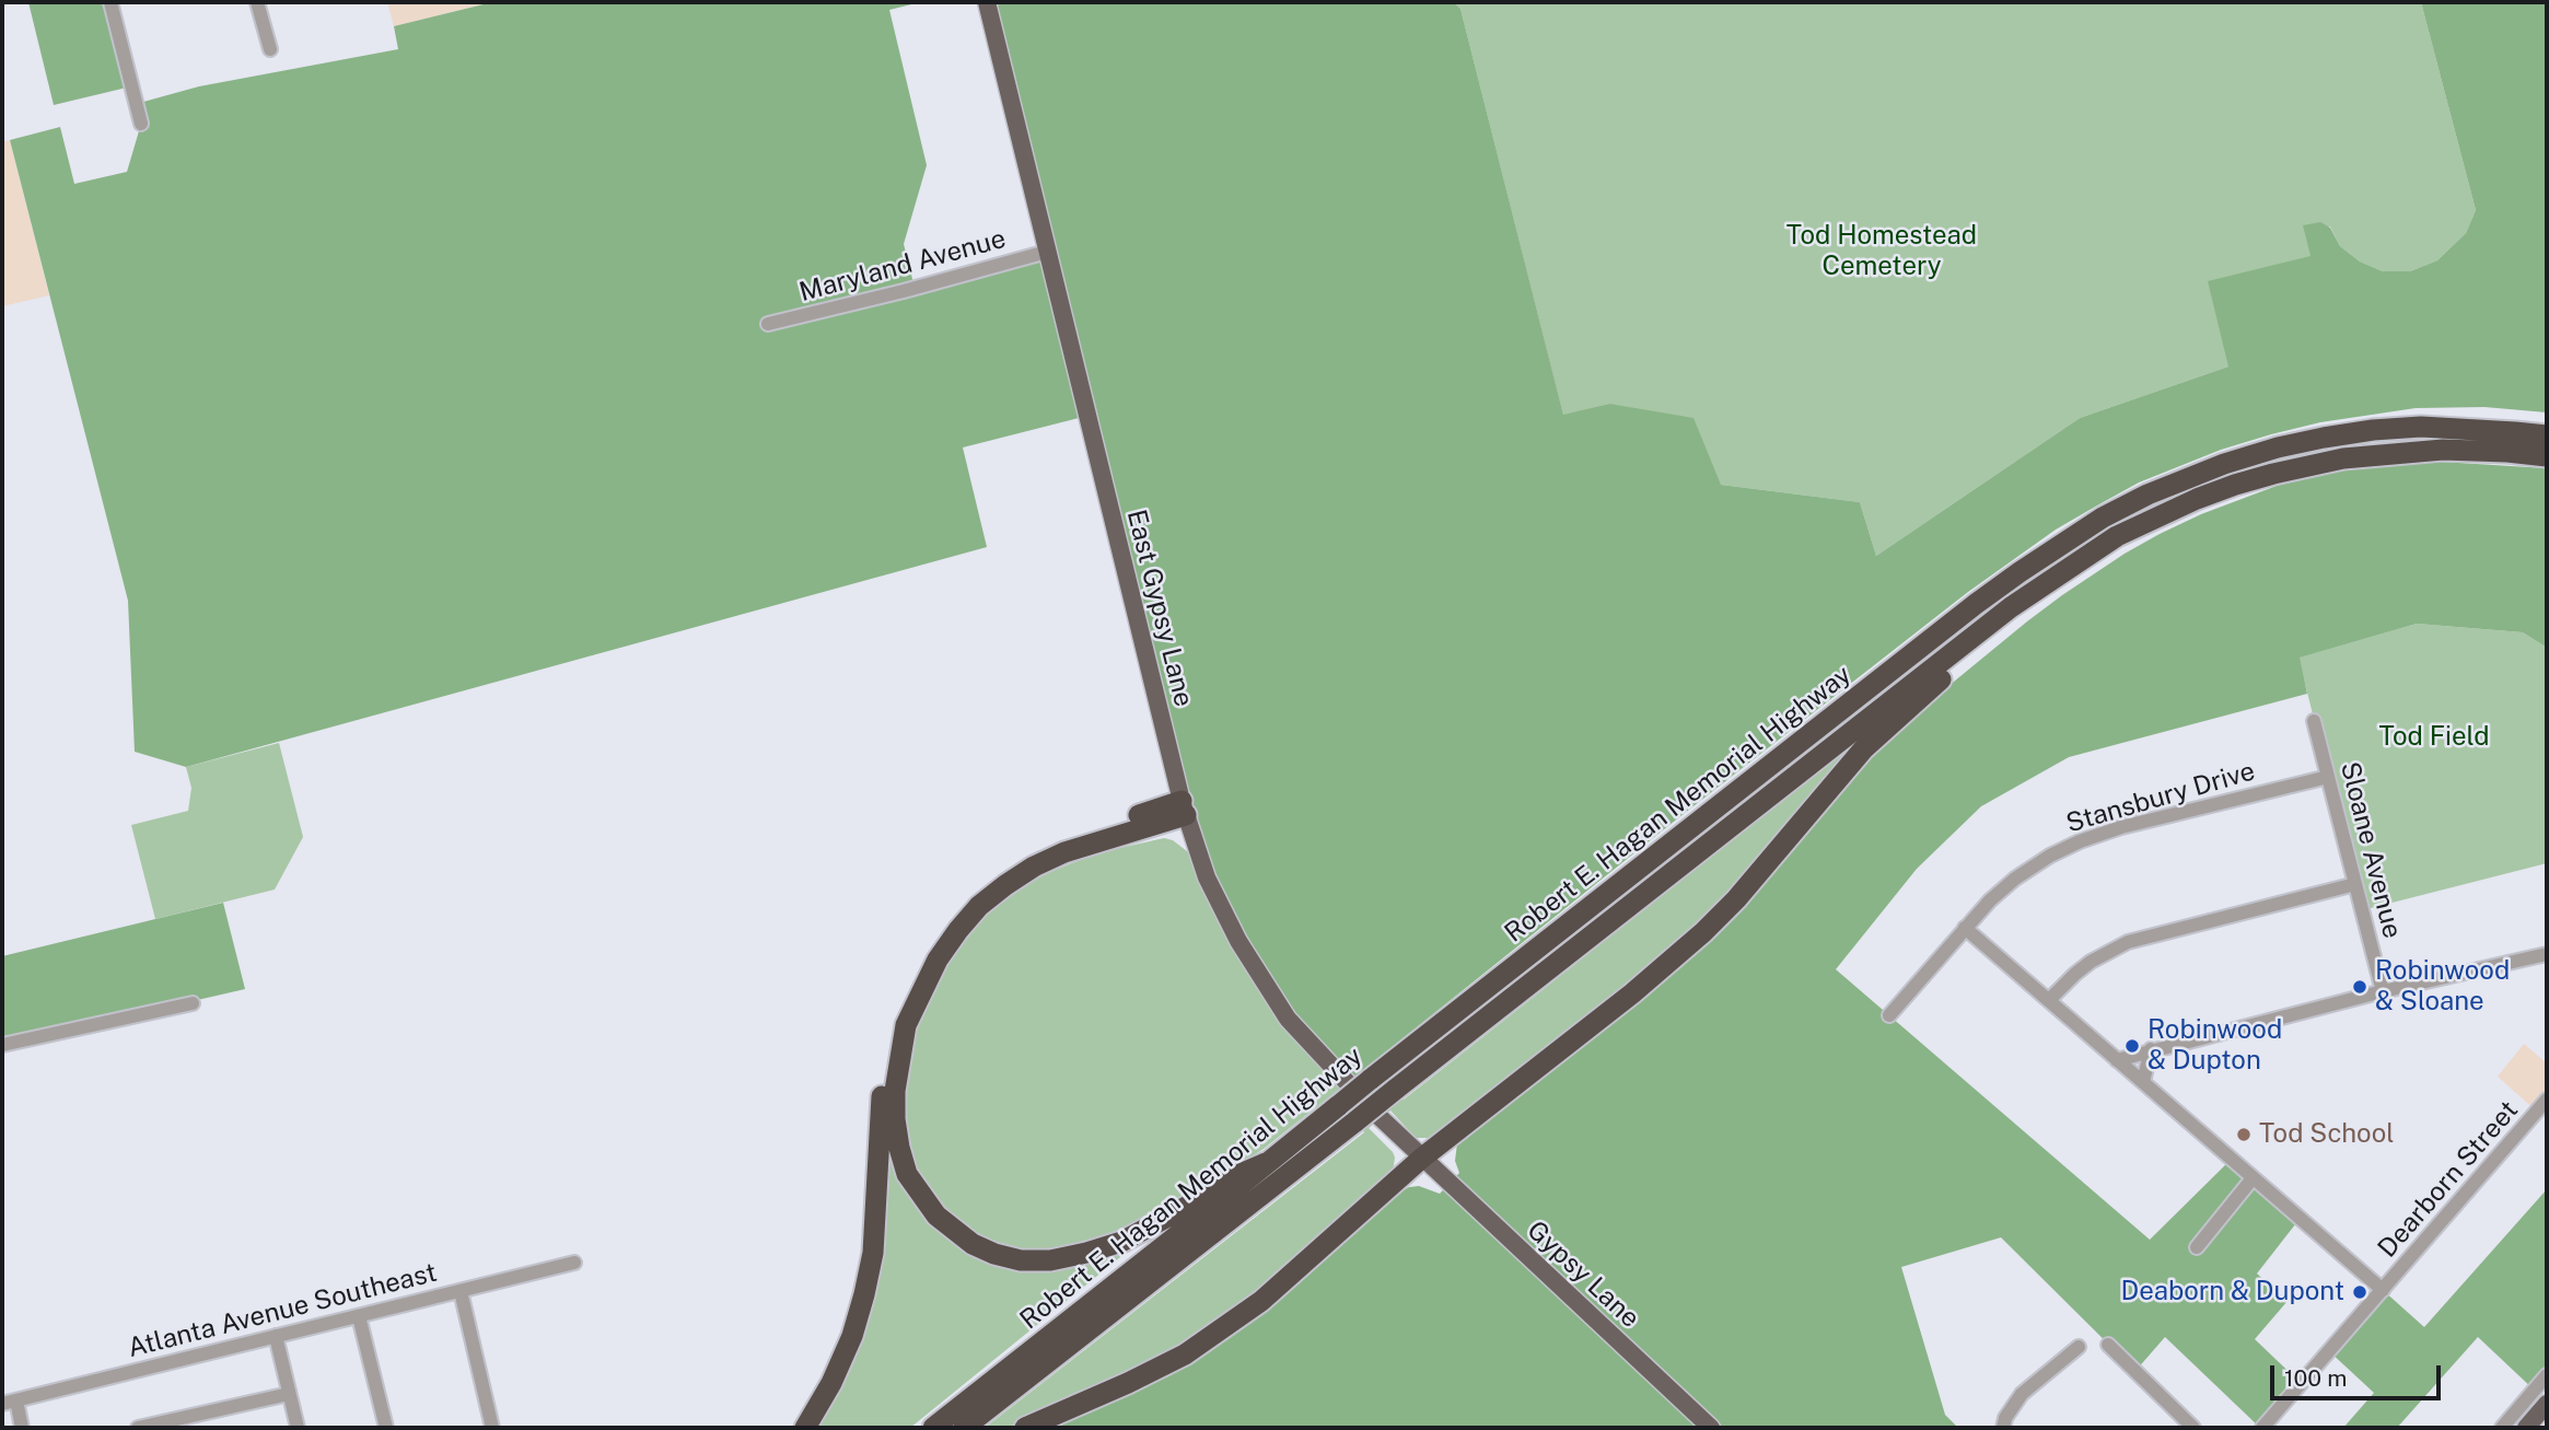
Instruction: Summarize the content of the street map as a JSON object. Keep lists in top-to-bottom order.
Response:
{
  "streets": {
    "highway": ["Robert E. Hagan Memorial Highway"],
    "main road": ["East Gypsy Lane", "Gypsy Lane"],
    "street": [
      "Maryland Avenue",
      "Stansbury Drive",
      "Sloane Avenue",
      "Dearborn Street",
      "Atlanta Avenue Southeast"
    ]
  },
  "crossings": [
    ["Maryland Avenue", "East Gypsy Lane"],
    ["East Gypsy Lane", "Gypsy Lane"],
    ["Stansbury Drive", "Sloane Avenue"]
  ],
  "parks": ["Tod Homestead Cemetery", "Tod Field"],
  "places": [
    "Robinwood & Sloane",
    "Robinwood & Dupton",
    "Tod School",
    "Deaborn & Dupont"
  ],
  "scale_bar": "100 m"
}
